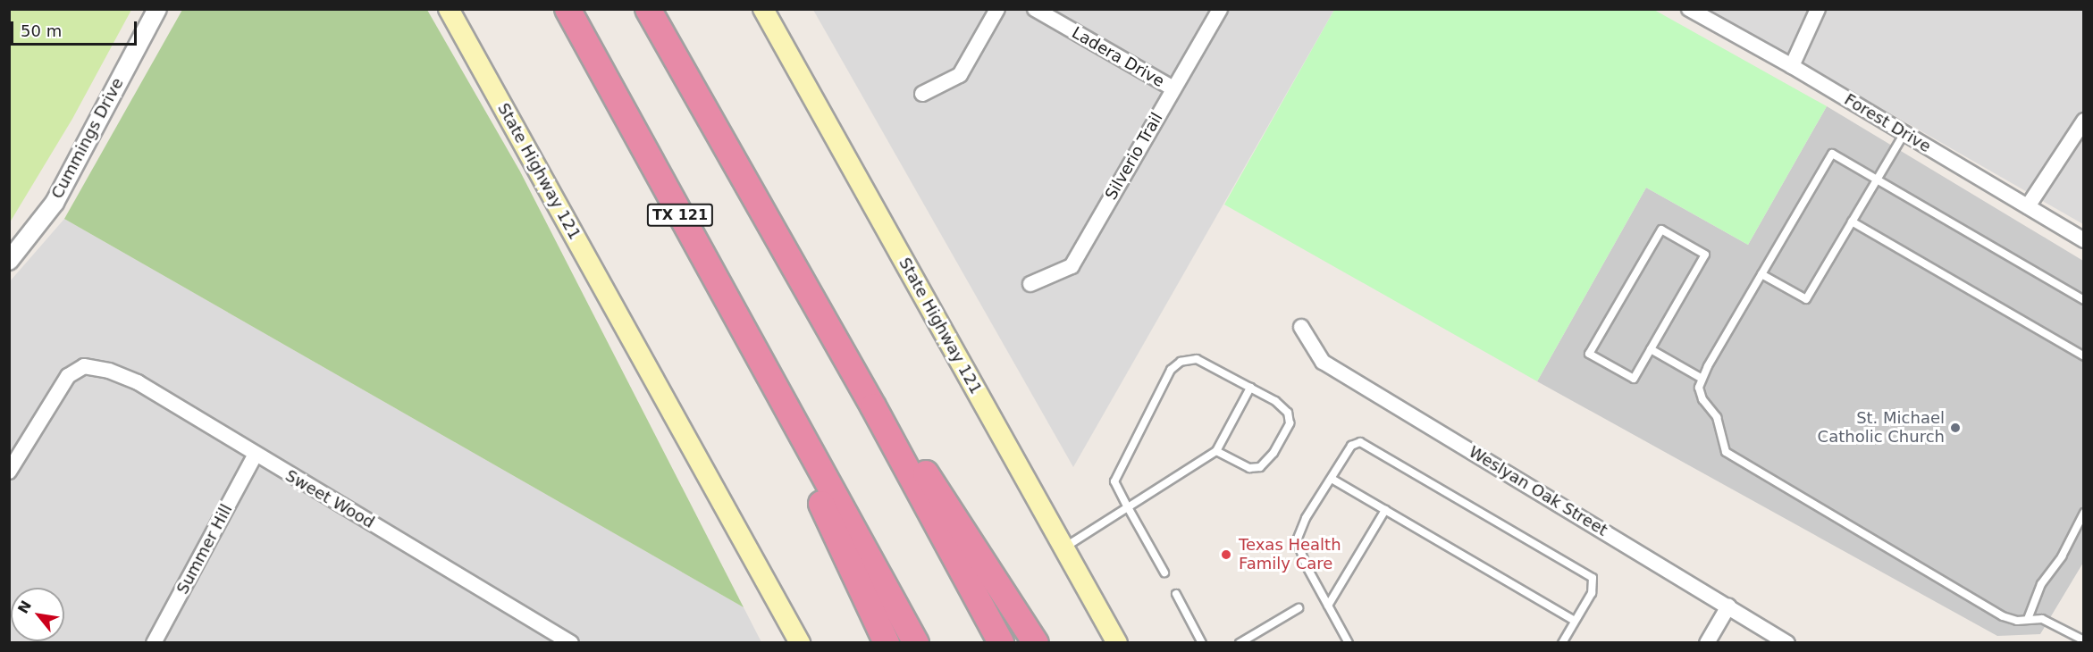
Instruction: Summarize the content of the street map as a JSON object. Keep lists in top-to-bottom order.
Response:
{
  "streets": {
    "highway": ["TX 121"],
    "main road": ["State Highway 121"],
    "street": [
      "Ladera Drive",
      "Forest Drive",
      "Cummings Drive",
      "Silverio Trail",
      "Weslyan Oak Street",
      "Sweet Wood",
      "Summer Hill"
    ]
  },
  "crossings": [
    ["Ladera Drive", "Silverio Trail"],
    ["Sweet Wood", "Summer Hill"]
  ],
  "places": ["St. Michael Catholic Church", "Texas Health Family Care"],
  "scale_bar": "50 m",
  "north": "top left"
}
